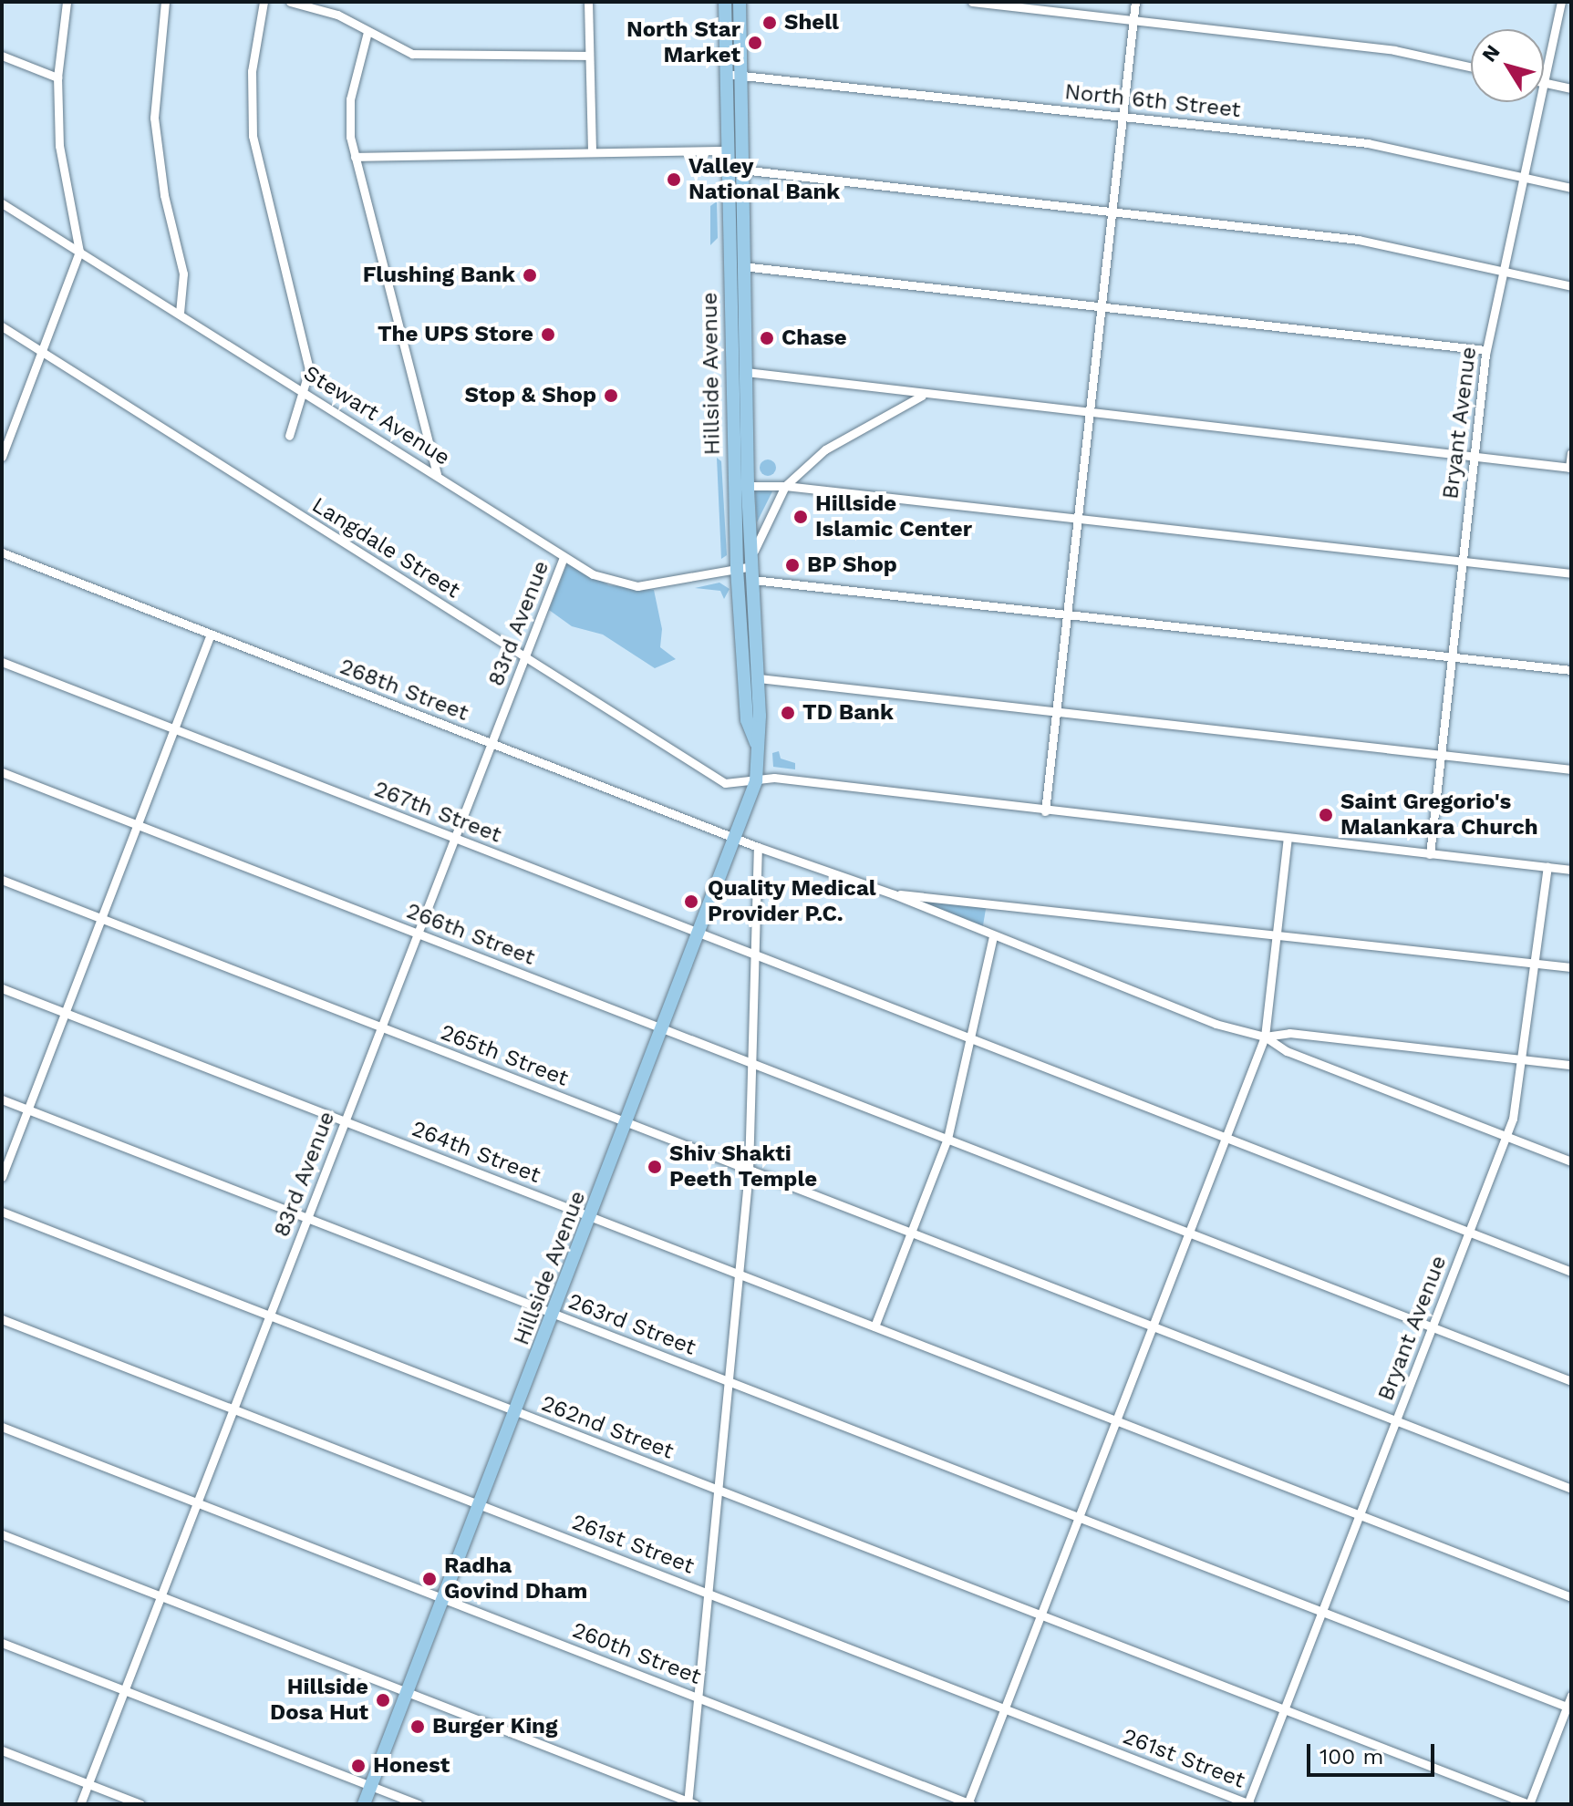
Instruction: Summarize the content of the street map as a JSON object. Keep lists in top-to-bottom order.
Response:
{
  "streets": {
    "main road": ["Hillside Avenue"],
    "street": [
      "North 6th Street",
      "Stewart Avenue",
      "Bryant Avenue",
      "Langdale Street",
      "83rd Avenue",
      "268th Street",
      "267th Street",
      "266th Street",
      "265th Street",
      "264th Street",
      "263rd Street",
      "262nd Street",
      "261st Street",
      "260th Street"
    ]
  },
  "crossings": [
    ["North 6th Street", "Hillside Avenue"],
    ["North 6th Street", "Bryant Avenue"],
    ["Hillside Avenue", "Stewart Avenue"],
    ["Hillside Avenue", "Langdale Street"],
    ["Hillside Avenue", "268th Street"],
    ["Hillside Avenue", "267th Street"],
    ["Hillside Avenue", "266th Street"],
    ["Hillside Avenue", "265th Street"],
    ["Hillside Avenue", "264th Street"],
    ["Hillside Avenue", "263rd Street"],
    ["Hillside Avenue", "262nd Street"],
    ["Hillside Avenue", "261st Street"],
    ["Hillside Avenue", "260th Street"],
    ["Stewart Avenue", "Bryant Avenue"],
    ["Stewart Avenue", "83rd Avenue"],
    ["Bryant Avenue", "Langdale Street"],
    ["Bryant Avenue", "267th Street"],
    ["Bryant Avenue", "266th Street"],
    ["Bryant Avenue", "265th Street"],
    ["Bryant Avenue", "264th Street"],
    ["Bryant Avenue", "263rd Street"],
    ["Bryant Avenue", "262nd Street"],
    ["Bryant Avenue", "261st Street"],
    ["Langdale Street", "83rd Avenue"],
    ["83rd Avenue", "268th Street"],
    ["83rd Avenue", "267th Street"],
    ["83rd Avenue", "266th Street"],
    ["83rd Avenue", "265th Street"],
    ["83rd Avenue", "264th Street"],
    ["83rd Avenue", "263rd Street"],
    ["83rd Avenue", "262nd Street"],
    ["83rd Avenue", "261st Street"],
    ["83rd Avenue", "260th Street"]
  ],
  "places": [
    "Shell",
    "North Star Market",
    "Valley National Bank",
    "Flushing Bank",
    "The UPS Store",
    "Chase",
    "Stop & Shop",
    "Hillside Islamic Center",
    "BP Shop",
    "TD Bank",
    "Saint Gregorio's Malankara Church",
    "Quality Medical Provider P.C.",
    "Shiv Shakti Peeth Temple",
    "Radha Govind Dham",
    "Hillside Dosa Hut",
    "Burger King",
    "Honest"
  ],
  "scale_bar": "100 m",
  "north": "top left"
}
